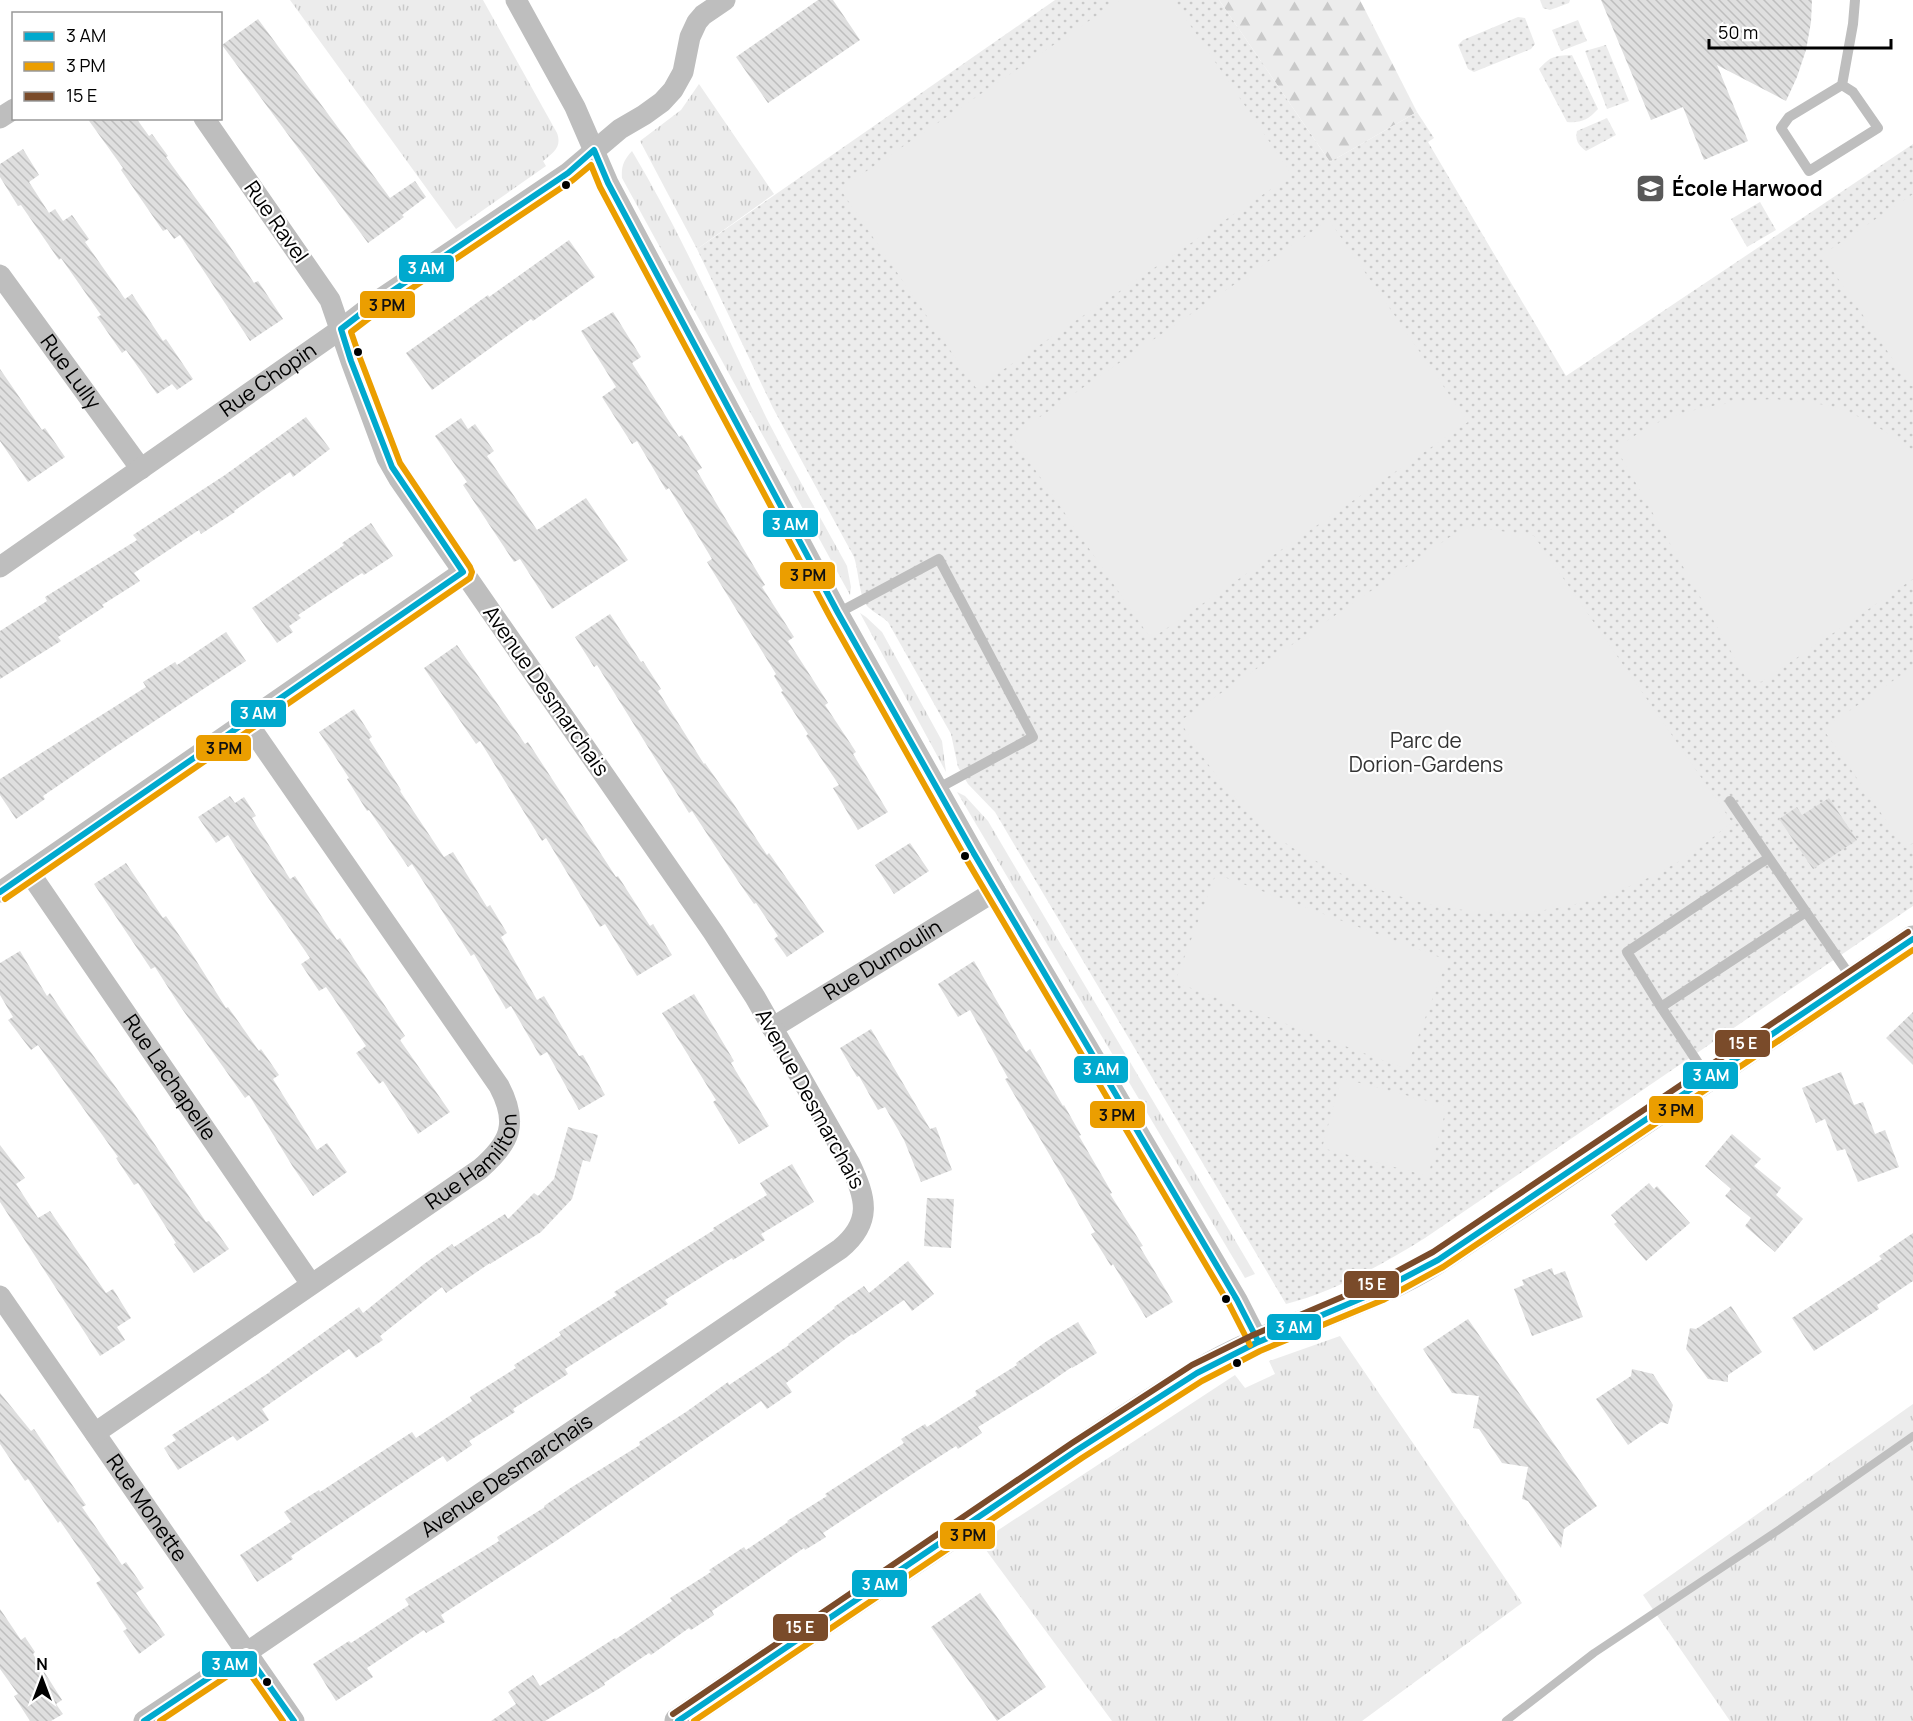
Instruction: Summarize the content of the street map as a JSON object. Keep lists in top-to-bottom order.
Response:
{
  "streets": {
    "street": [
      "Rue Ravel",
      "Rue Lully",
      "Rue Chopin",
      "Avenue Desmarchais",
      "Rue Dumoulin",
      "Rue Lachapelle",
      "Rue Hamilton",
      "Rue Monette"
    ]
  },
  "crossings": [
    ["Rue Ravel", "Rue Chopin"],
    ["Rue Ravel", "Avenue Desmarchais"],
    ["Rue Lully", "Rue Chopin"],
    ["Rue Chopin", "Avenue Desmarchais"],
    ["Avenue Desmarchais", "Rue Dumoulin"],
    ["Avenue Desmarchais", "Rue Monette"],
    ["Rue Lachapelle", "Rue Hamilton"],
    ["Rue Hamilton", "Rue Monette"]
  ],
  "parks": ["Parc de Dorion-Gardens"],
  "places": {
    "school or university": ["École Harwood"]
  },
  "legend": ["3 AM", "3 PM", "15 E"],
  "scale_bar": "50 m",
  "north": "top"
}
